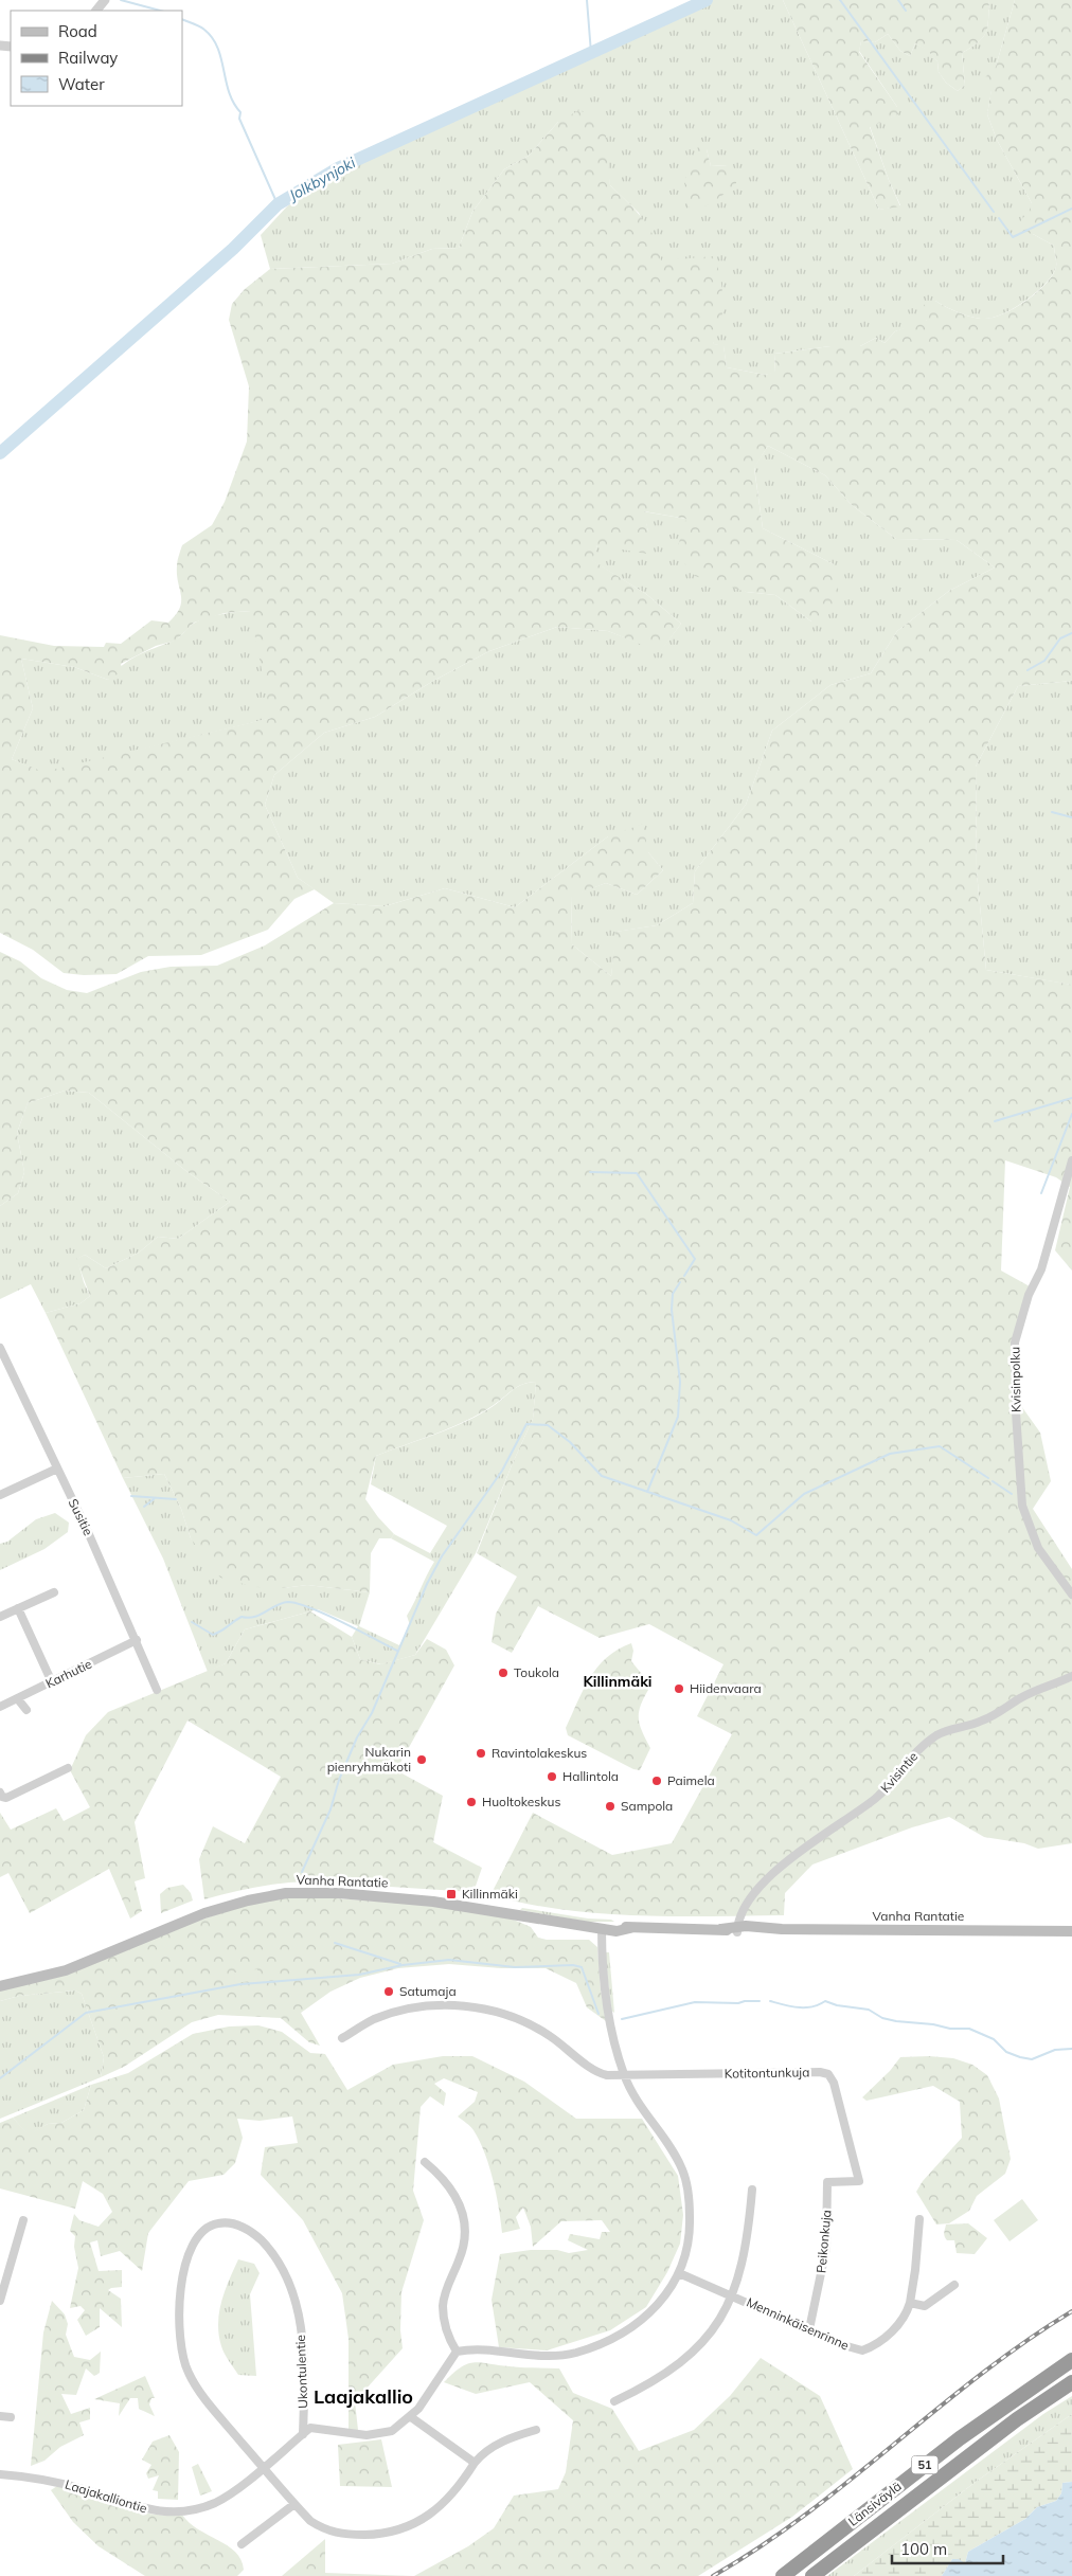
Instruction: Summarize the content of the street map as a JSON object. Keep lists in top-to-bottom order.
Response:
{
  "streets": {
    "highway": ["51", "Länsiväylä"],
    "main road": ["Vanha Rantatie"],
    "street": [
      "Kvisinpolku",
      "Susitie",
      "Karhutie",
      "Kvisintie",
      "Kotitontunkuja",
      "Peikonkuja",
      "Menninkäisenrinne",
      "Ukontulentie",
      "Laajakalliontie"
    ]
  },
  "crossings": [
    ["Susitie", "Karhutie"],
    ["Kvisintie", "Vanha Rantatie"],
    ["Kotitontunkuja", "Peikonkuja"],
    ["Peikonkuja", "Menninkäisenrinne"],
    ["Ukontulentie", "Laajakalliontie"]
  ],
  "districts": ["Killinmäki", "Laajakallio"],
  "water": ["Jolkbynjoki"],
  "places": {
    "other": [
      "Toukola",
      "Hiidenvaara",
      "Ravintolakeskus",
      "Nukarin pienryhmäkoti",
      "Hallintola",
      "Paimela",
      "Huoltokeskus",
      "Sampola",
      "Satumaja"
    ],
    "transit": ["Killinmäki"]
  },
  "legend": ["Road", "Railway", "Water"],
  "scale_bar": "100 m"
}
